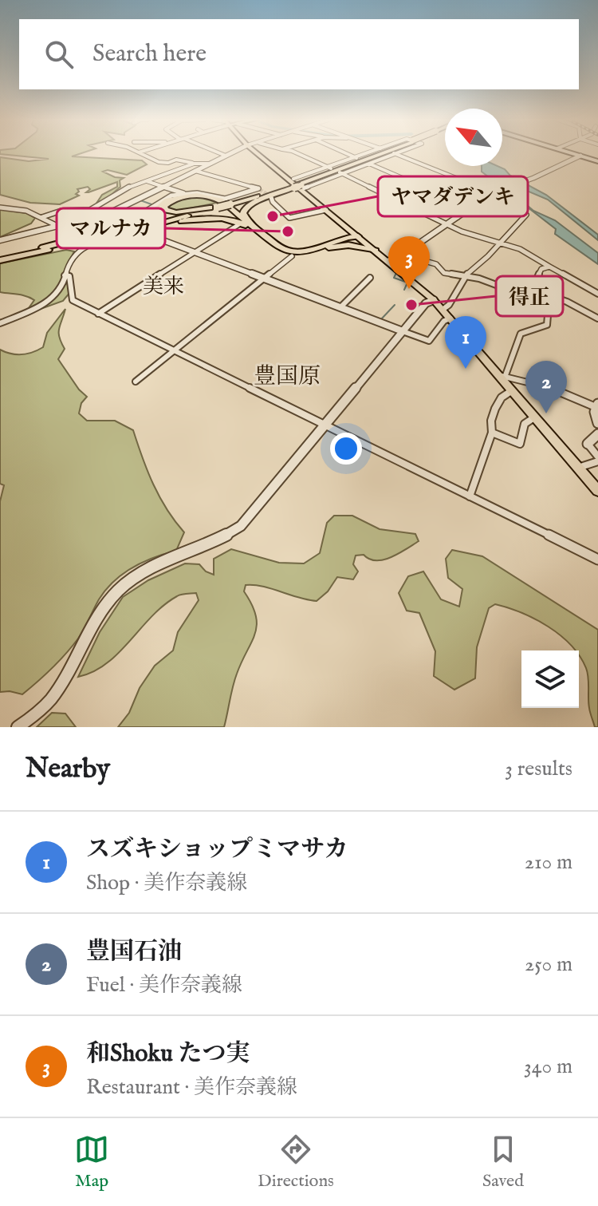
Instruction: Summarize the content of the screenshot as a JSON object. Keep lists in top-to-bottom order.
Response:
{
  "districts": ["美来", "豊国原"],
  "places": ["ヤマダデンキ", "マルナカ", "得正"],
  "north": "top left",
  "page": {
    "search": "Search here",
    "pins": ["3", "1", "2"],
    "heading": ["Nearby", "3 results"],
    "list": [
      {
        "mark": "1",
        "name": "スズキショップミマサカ",
        "note": "Shop · 美作奈義線",
        "value": "210 m"
      },
      {
        "mark": "2",
        "name": "豊国石油",
        "note": "Fuel · 美作奈義線",
        "value": "250 m"
      },
      {
        "mark": "3",
        "name": "和Shoku たつ実",
        "note": "Restaurant · 美作奈義線",
        "value": "340 m"
      }
    ],
    "nav": ["Map", "Directions", "Saved"]
  }
}
